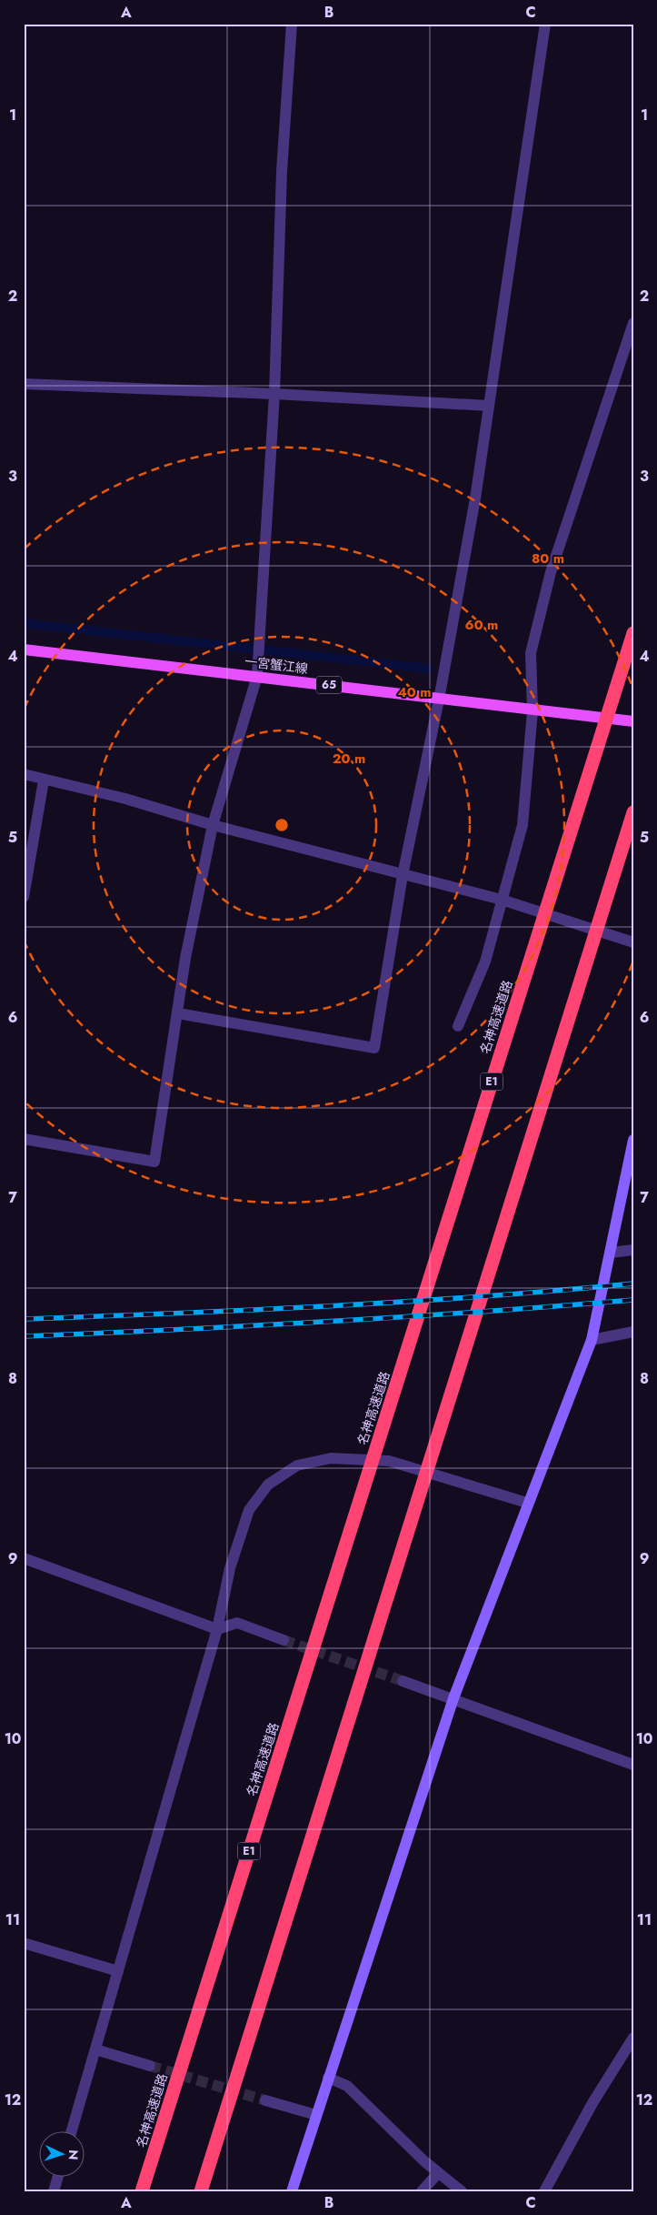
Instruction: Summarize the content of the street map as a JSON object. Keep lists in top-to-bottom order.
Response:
{
  "streets": {
    "highway": ["名神高速道路", "E1"],
    "main road": ["一宮蟹江線", "65"]
  },
  "north": "right",
  "grid": {
    "columns": ["A", "B", "C"],
    "rows": [
      "1",
      "2",
      "3",
      "4",
      "5",
      "6",
      "7",
      "8",
      "9",
      "10",
      "11",
      "12"
    ]
  },
  "rings": [
    "80 m",
    "60 m",
    "40 m",
    "20 m"
  ]
}
